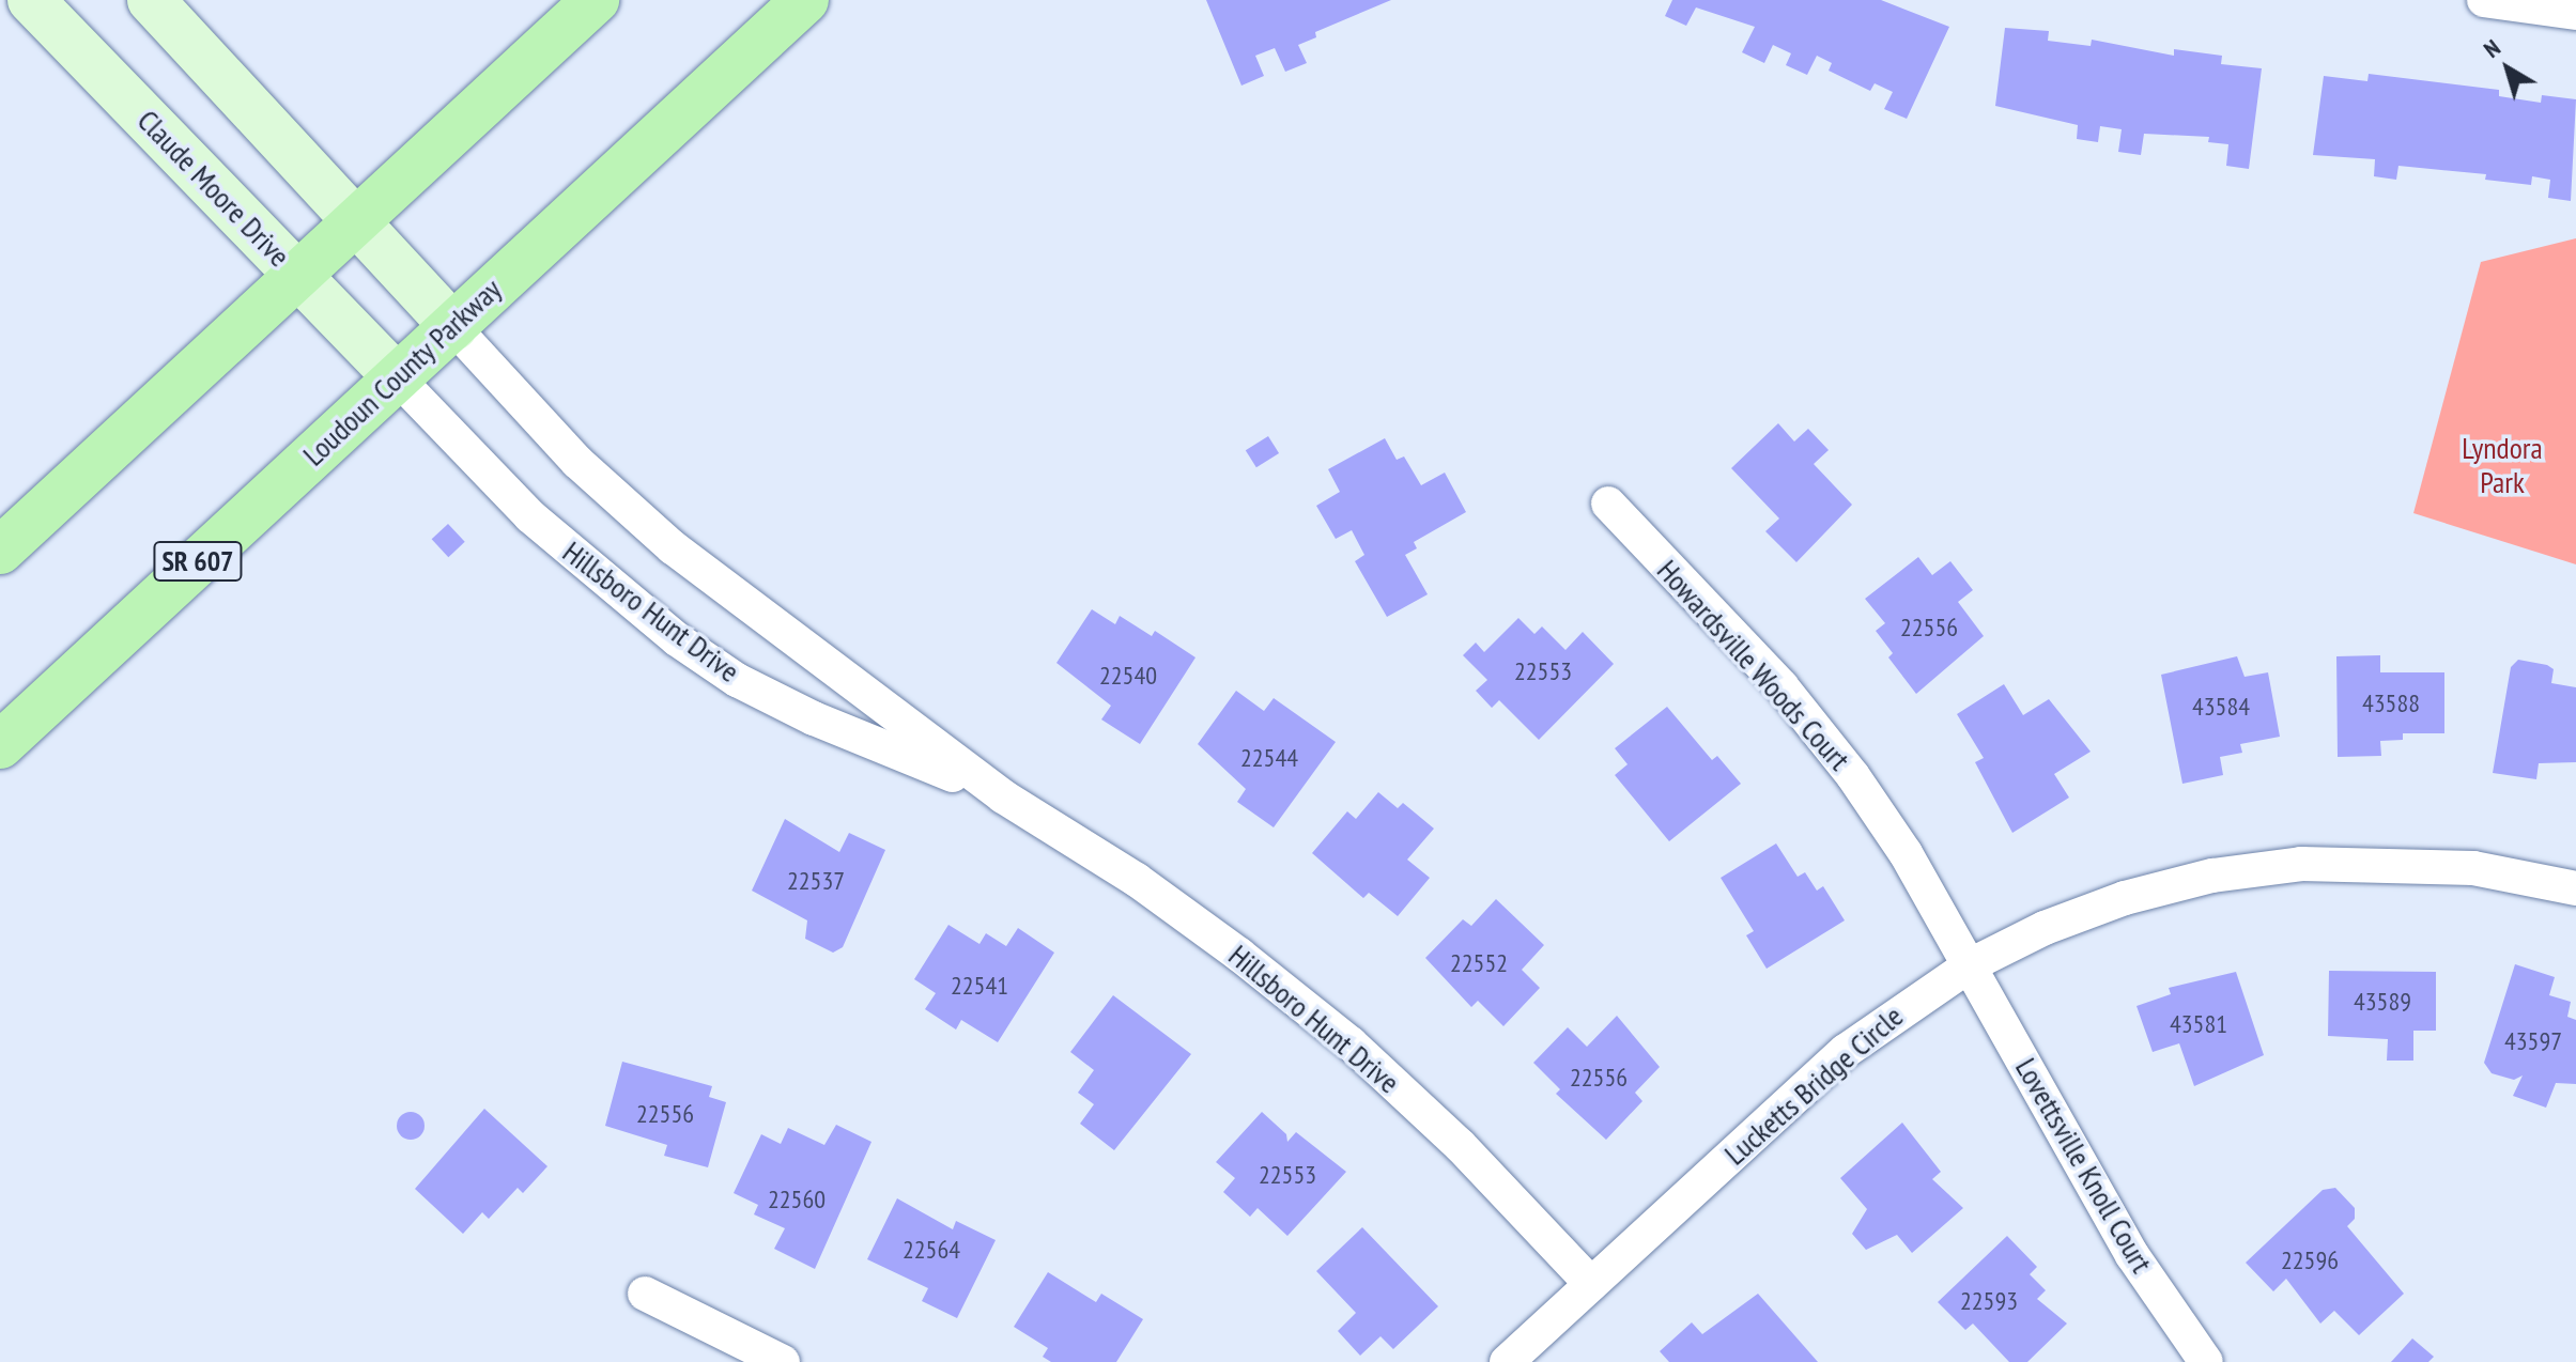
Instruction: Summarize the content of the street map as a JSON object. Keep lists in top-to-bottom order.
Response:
{
  "streets": {
    "main road": ["Loudoun County Parkway", "SR 607"],
    "street": [
      "Claude Moore Drive",
      "Hillsboro Hunt Drive",
      "Howardsville Woods Court",
      "Lucketts Bridge Circle",
      "Lovettsville Knoll Court"
    ]
  },
  "crossings": [
    ["Claude Moore Drive", "Loudoun County Parkway"],
    ["Claude Moore Drive", "Hillsboro Hunt Drive"],
    ["Loudoun County Parkway", "Hillsboro Hunt Drive"],
    ["Hillsboro Hunt Drive", "Lucketts Bridge Circle"],
    ["Howardsville Woods Court", "Lucketts Bridge Circle"],
    ["Howardsville Woods Court", "Lovettsville Knoll Court"],
    ["Lucketts Bridge Circle", "Lovettsville Knoll Court"]
  ],
  "parks": ["Lyndora Park"],
  "house_numbers": [
    "22556",
    "22553",
    "22540",
    "43588",
    "43584",
    "22544",
    "22537",
    "22552",
    "22541",
    "43589",
    "43581",
    "43597",
    "22556",
    "22556",
    "22553",
    "22560",
    "22564",
    "22596",
    "22593"
  ],
  "north": "top left"
}
